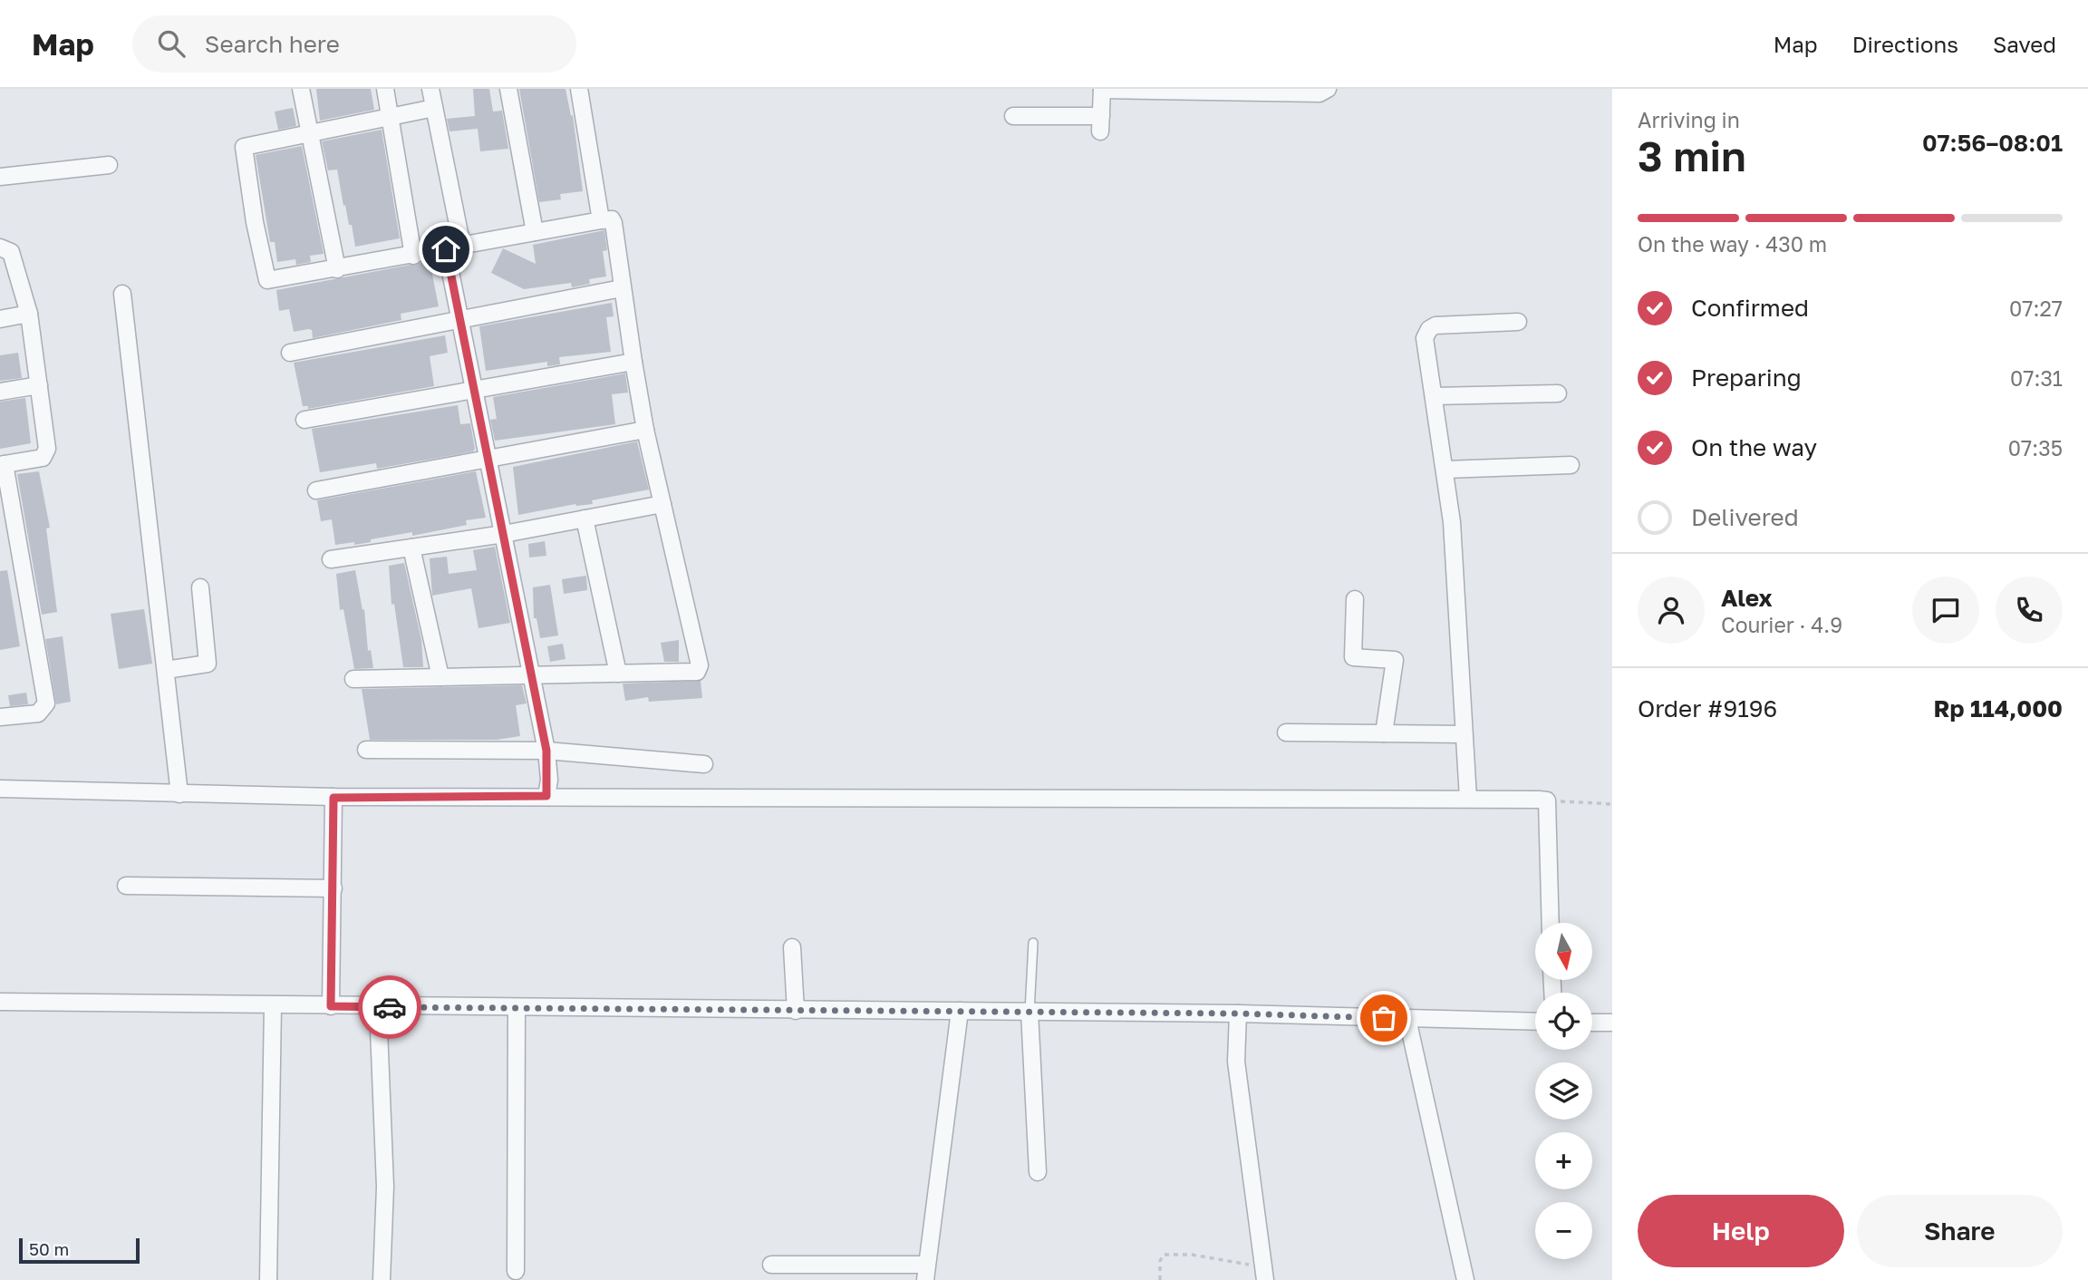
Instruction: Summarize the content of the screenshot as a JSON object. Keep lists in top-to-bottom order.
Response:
{
  "scale_bar": "50 m",
  "north": "bottom",
  "page": {
    "header": "Map",
    "search": "Search here",
    "nav": ["Map", "Directions", "Saved"],
    "heading": ["3 min", "Arriving in", "07:56–08:01"],
    "panel": [
      "Alex",
      "Courier · 4.9",
      "Order #9196",
      "Rp 114,000"
    ],
    "bar": "On the way · 430 m",
    "list": [
      ["Confirmed", "07:27"],
      ["Preparing", "07:31"],
      ["On the way", "07:35"],
      "Delivered"
    ],
    "map_buttons": ["+", "−"],
    "buttons": ["Help", "Share"],
    "scale": "50 m"
  }
}
